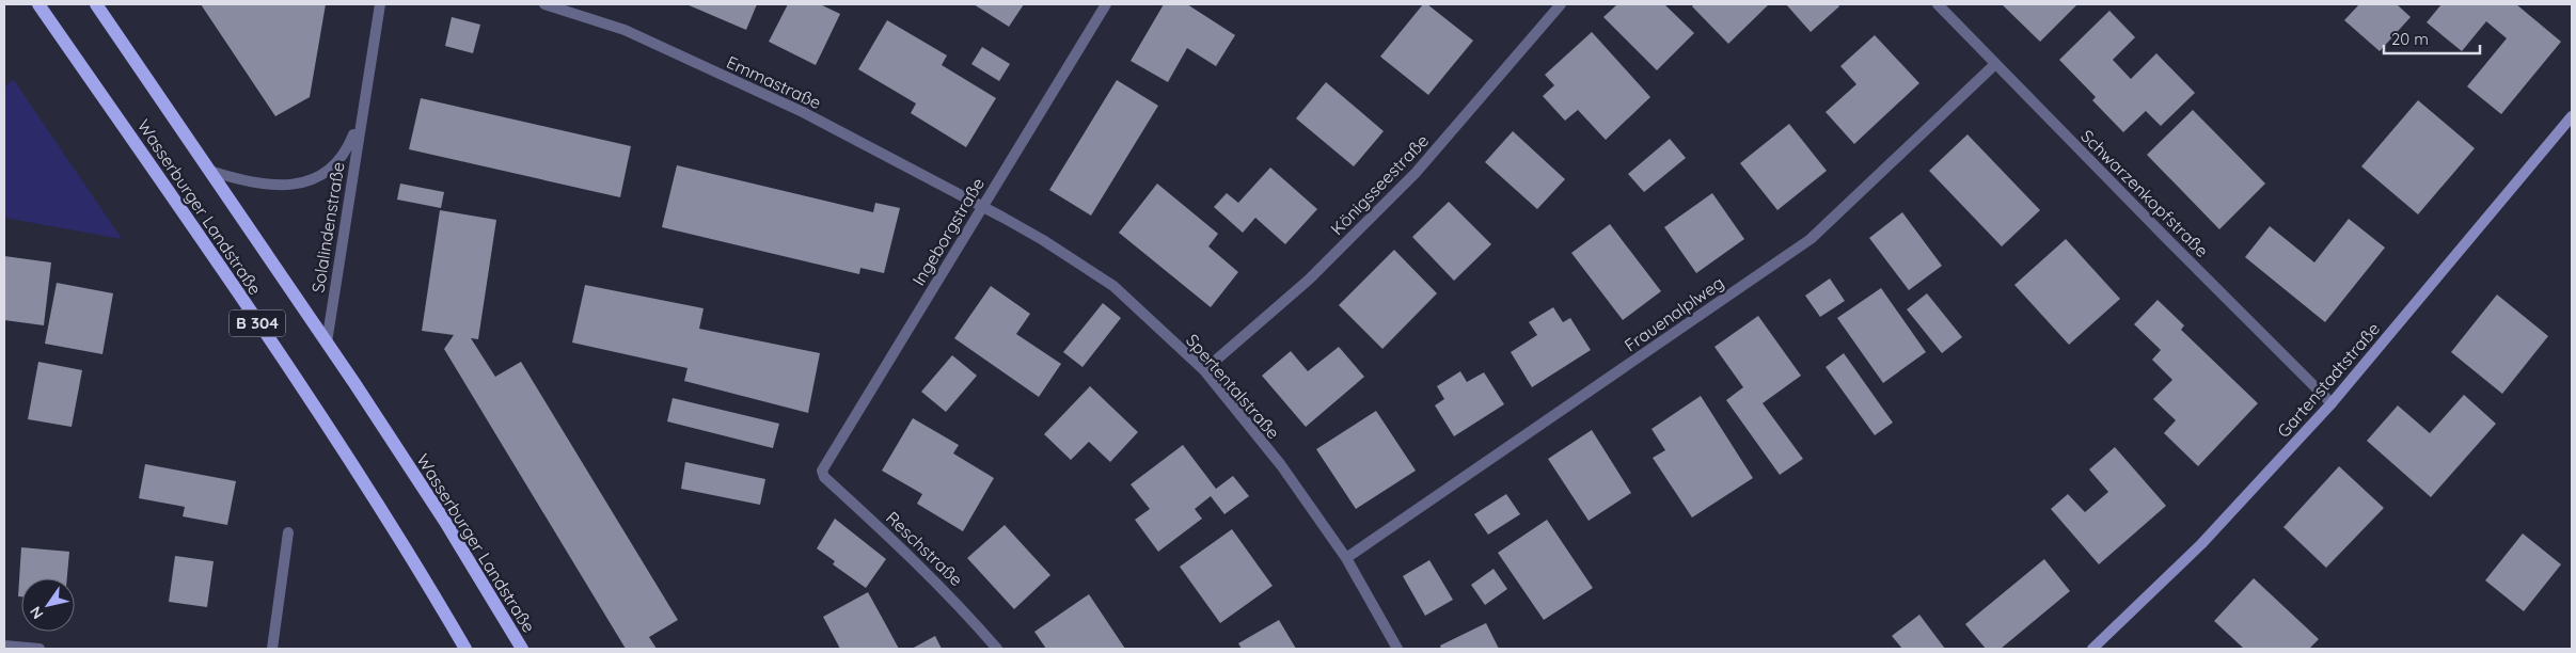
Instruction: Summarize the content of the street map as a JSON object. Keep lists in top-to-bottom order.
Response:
{
  "streets": {
    "main road": ["Wasserburger Landstraße", "B 304"],
    "street": [
      "Emmastraße",
      "Königsseestraße",
      "Schwarzenkopfstraße",
      "Solalindenstraße",
      "Ingeborgstraße",
      "Frauenalplweg",
      "Gartenstadtstraße",
      "Spertentalstraße",
      "Reschstraße"
    ]
  },
  "crossings": [
    ["Emmastraße", "Ingeborgstraße"],
    ["Emmastraße", "Spertentalstraße"],
    ["Königsseestraße", "Spertentalstraße"],
    ["Schwarzenkopfstraße", "Frauenalplweg"],
    ["Schwarzenkopfstraße", "Gartenstadtstraße"],
    ["Wasserburger Landstraße", "Solalindenstraße"],
    ["Ingeborgstraße", "Spertentalstraße"],
    ["Ingeborgstraße", "Reschstraße"],
    ["Frauenalplweg", "Spertentalstraße"]
  ],
  "scale_bar": "20 m",
  "north": "bottom left"
}
